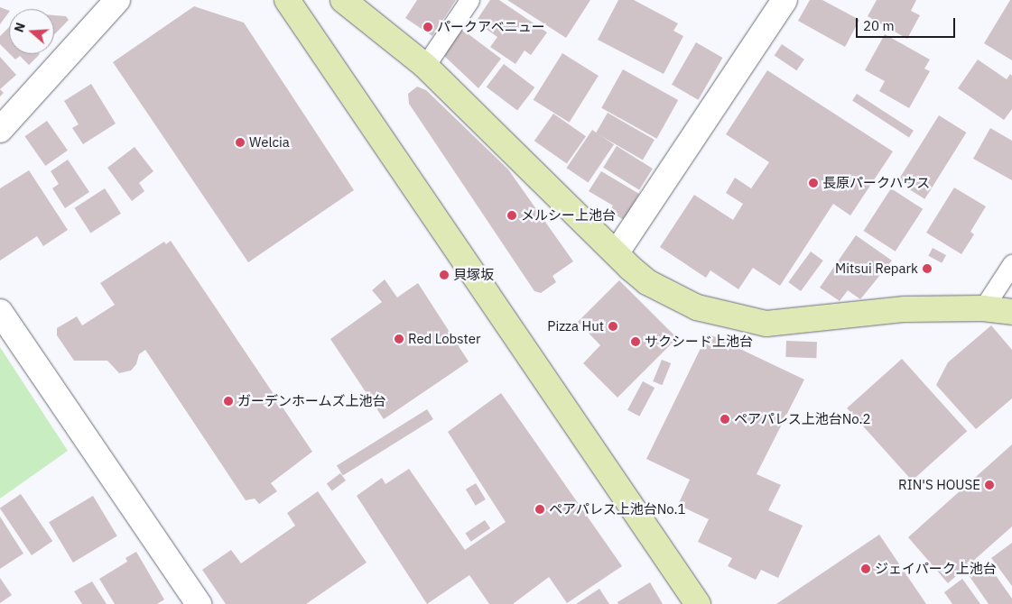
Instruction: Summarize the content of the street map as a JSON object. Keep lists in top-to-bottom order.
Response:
{
  "places": [
    "パークアベニュー",
    "Welcia",
    "長原パークハウス",
    "メルシー上池台",
    "Mitsui Repark",
    "貝塚坂",
    "Pizza Hut",
    "Red Lobster",
    "サクシード上池台",
    "ガーデンホームズ上池台",
    "ペアパレス上池台No.2",
    "RIN'S HOUSE",
    "ペアパレス上池台No.1",
    "ジェイパーク上池台"
  ],
  "scale_bar": "20 m",
  "north": "left"
}
